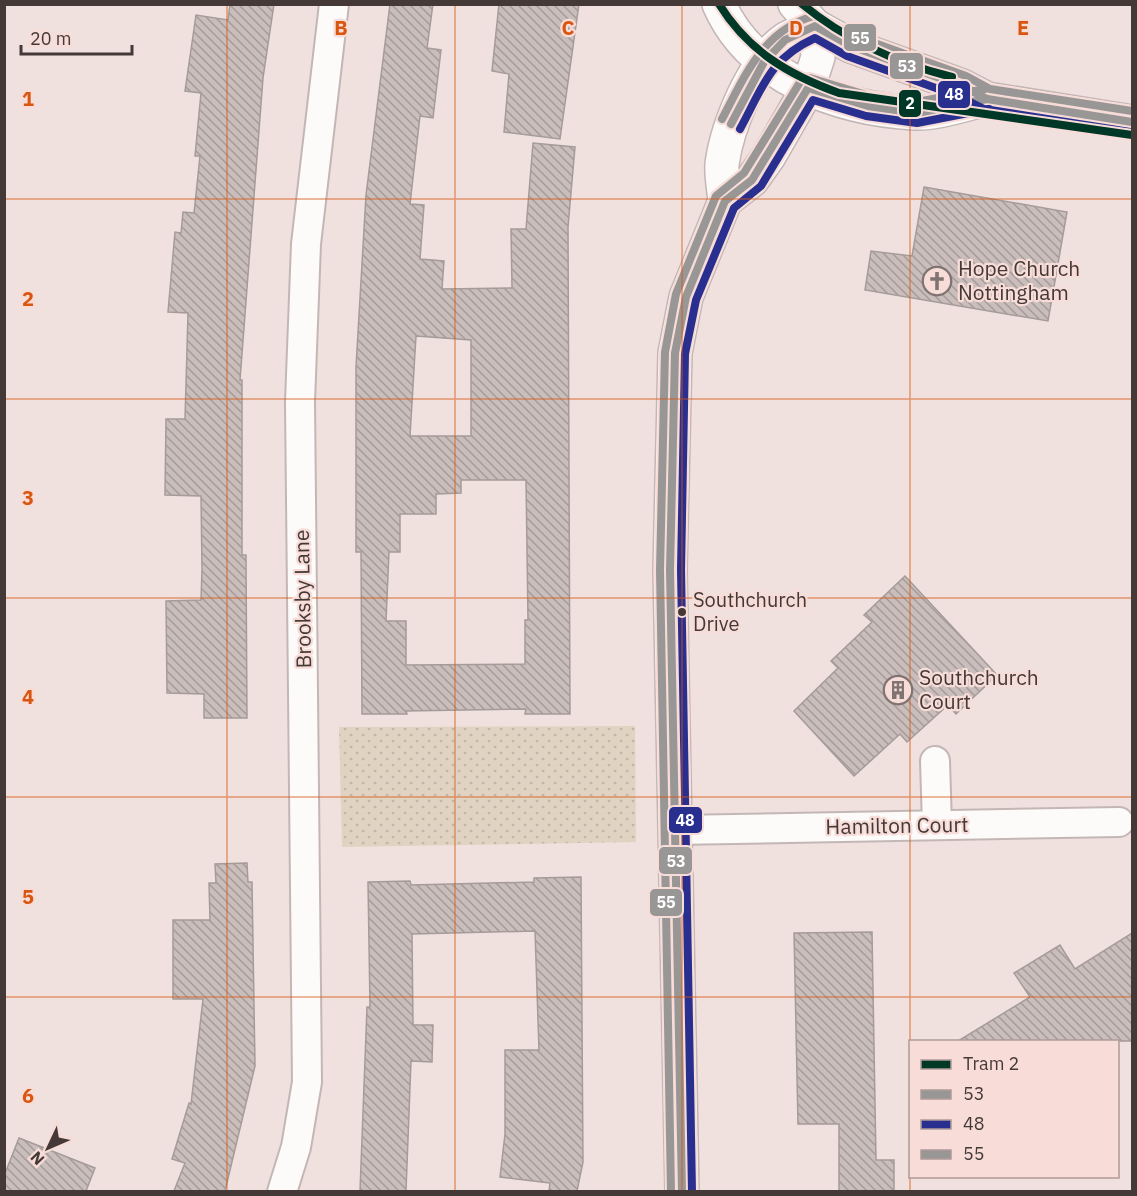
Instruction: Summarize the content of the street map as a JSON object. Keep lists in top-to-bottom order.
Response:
{
  "streets": {
    "street": ["Brooksby Lane", "Hamilton Court"]
  },
  "places": {
    "church": ["Hope Church Nottingham"],
    "other": ["Southchurch Drive"],
    "building": ["Southchurch Court"]
  },
  "lines": [
    "tram line 2",
    "transit line 55",
    "transit line 53",
    "transit line 48"
  ],
  "legend": [
    "Tram 2",
    "53",
    "48",
    "55"
  ],
  "scale_bar": "20 m",
  "north": "bottom left",
  "grid": {
    "columns": [
      "B",
      "C",
      "D",
      "E"
    ],
    "rows": [
      "1",
      "2",
      "3",
      "4",
      "5",
      "6"
    ]
  }
}
